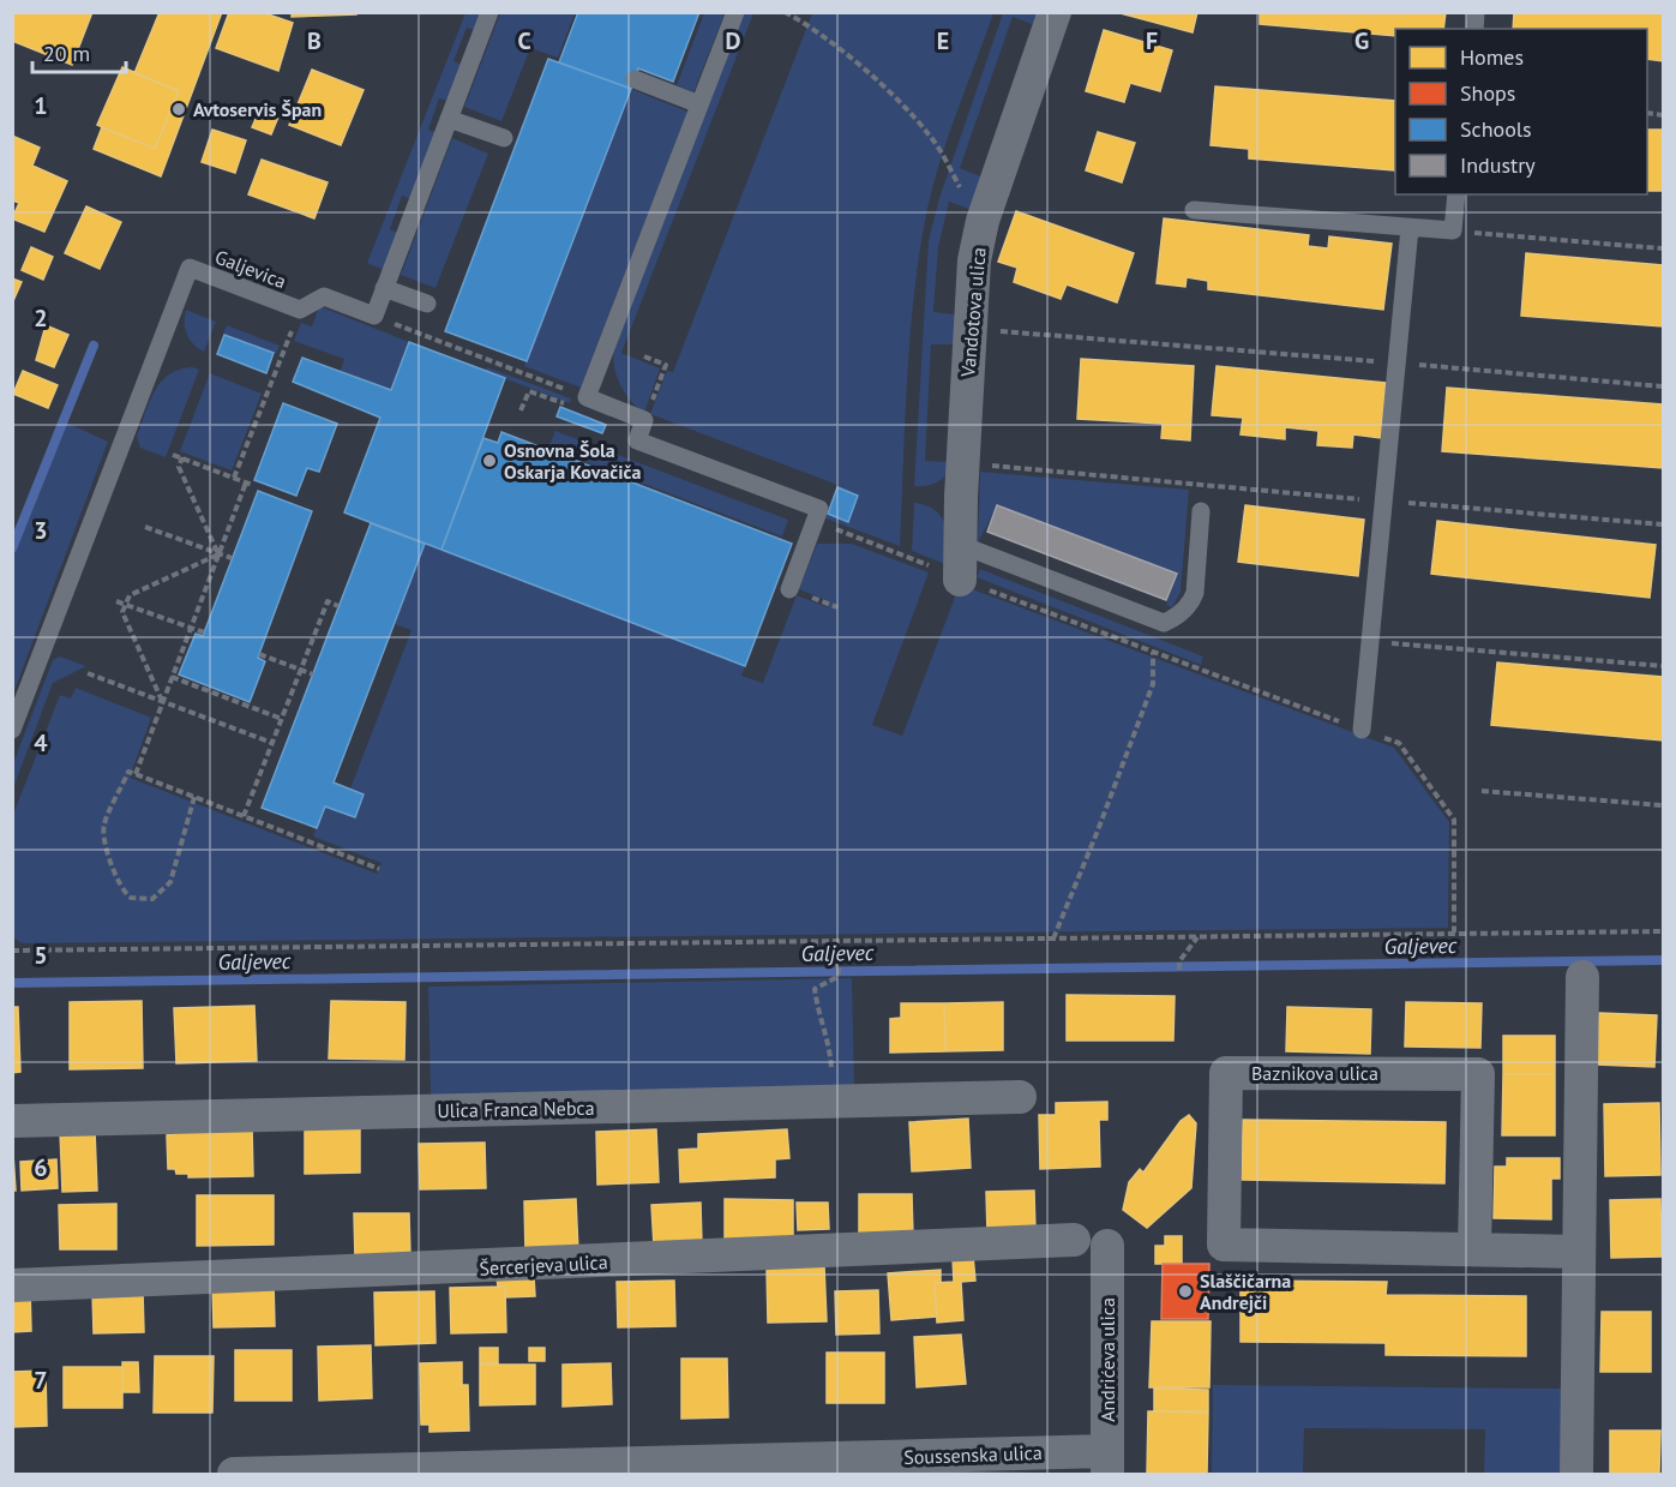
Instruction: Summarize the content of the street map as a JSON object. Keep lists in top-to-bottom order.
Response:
{
  "streets": {
    "street": [
      "Vandotova ulica",
      "Baznikova ulica",
      "Ulica Franca Nebca",
      "Šercerjeva ulica",
      "Andrićeva ulica",
      "Soussenska ulica"
    ],
    "lane": ["Galjevica"]
  },
  "crossings": [
    ["Andrićeva ulica", "Soussenska ulica"]
  ],
  "water": ["Galjevec"],
  "places": ["Avtoservis Špan", "Osnovna Šola Oskarja Kovačiča", "Slaščičarna Andrejči"],
  "legend": [
    "Homes",
    "Shops",
    "Schools",
    "Industry"
  ],
  "scale_bar": "20 m",
  "grid": {
    "columns": [
      "B",
      "C",
      "D",
      "E",
      "F",
      "G"
    ],
    "rows": [
      "1",
      "2",
      "3",
      "4",
      "5",
      "6",
      "7"
    ]
  }
}
